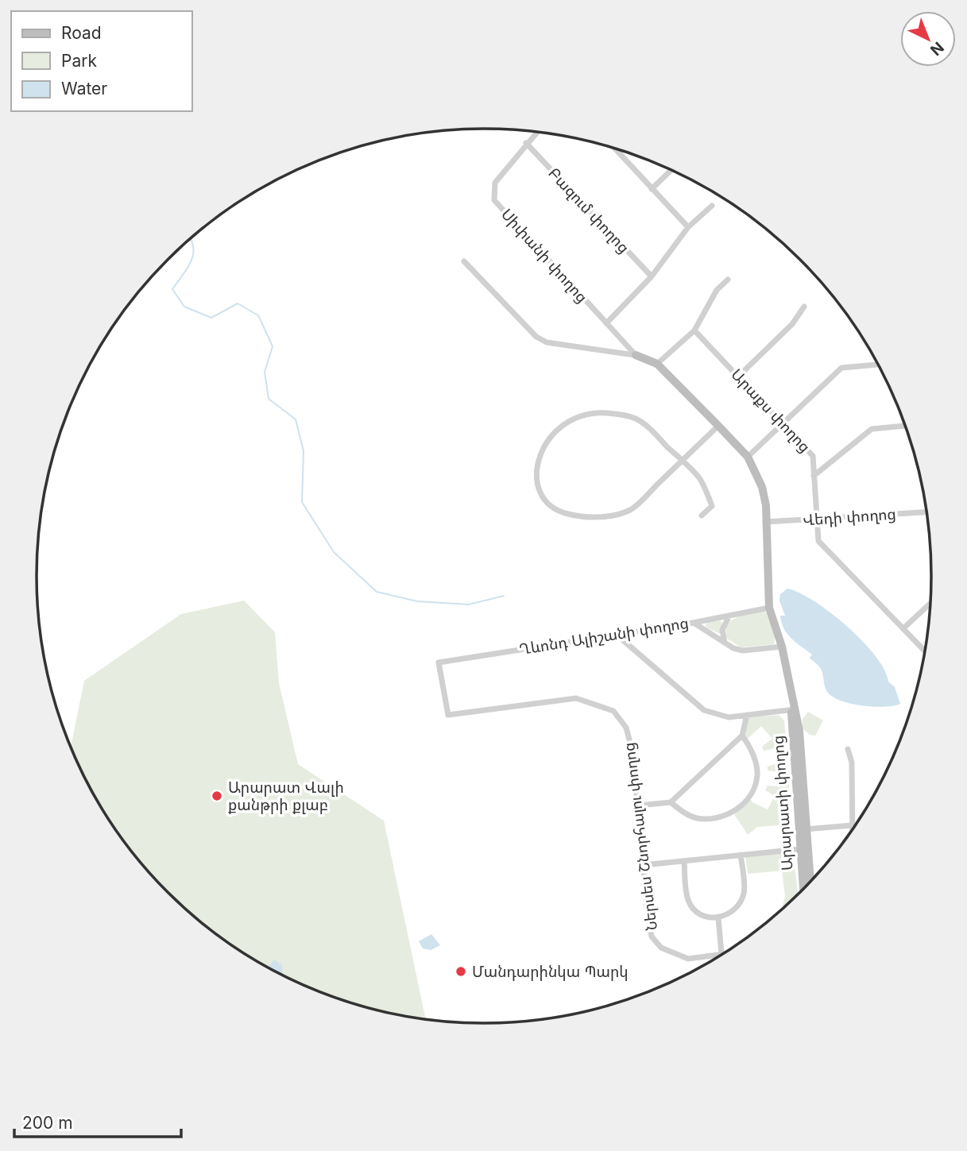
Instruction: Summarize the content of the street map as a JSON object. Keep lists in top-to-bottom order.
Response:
{
  "streets": {
    "street": [
      "Բազում փողոց",
      "Սիփանի փողոց",
      "Արաքս փողոց",
      "Վեդի փողոց",
      "Ղևոնդ Ալիշանի փողոց",
      "Արարատի փողոց",
      "Ներսես Շնորհալու փողոց"
    ]
  },
  "crossings": [
    ["Բազում փողոց", "Սիփանի փողոց"],
    ["Սիփանի փողոց", "Արարատի փողոց"],
    ["Արաքս փողոց", "Վեդի փողոց"],
    ["Վեդի փողոց", "Արարատի փողոց"],
    ["Ղևոնդ Ալիշանի փողոց", "Արարատի փողոց"],
    ["Ղևոնդ Ալիշանի փողոց", "Ներսես Շնորհալու փողոց"]
  ],
  "places": ["Արարատ Վալի քանթրի քլաբ", "Մանդարինկա Պարկ"],
  "legend": ["Road", "Park", "Water"],
  "scale_bar": "200 m",
  "north": "bottom right"
}
